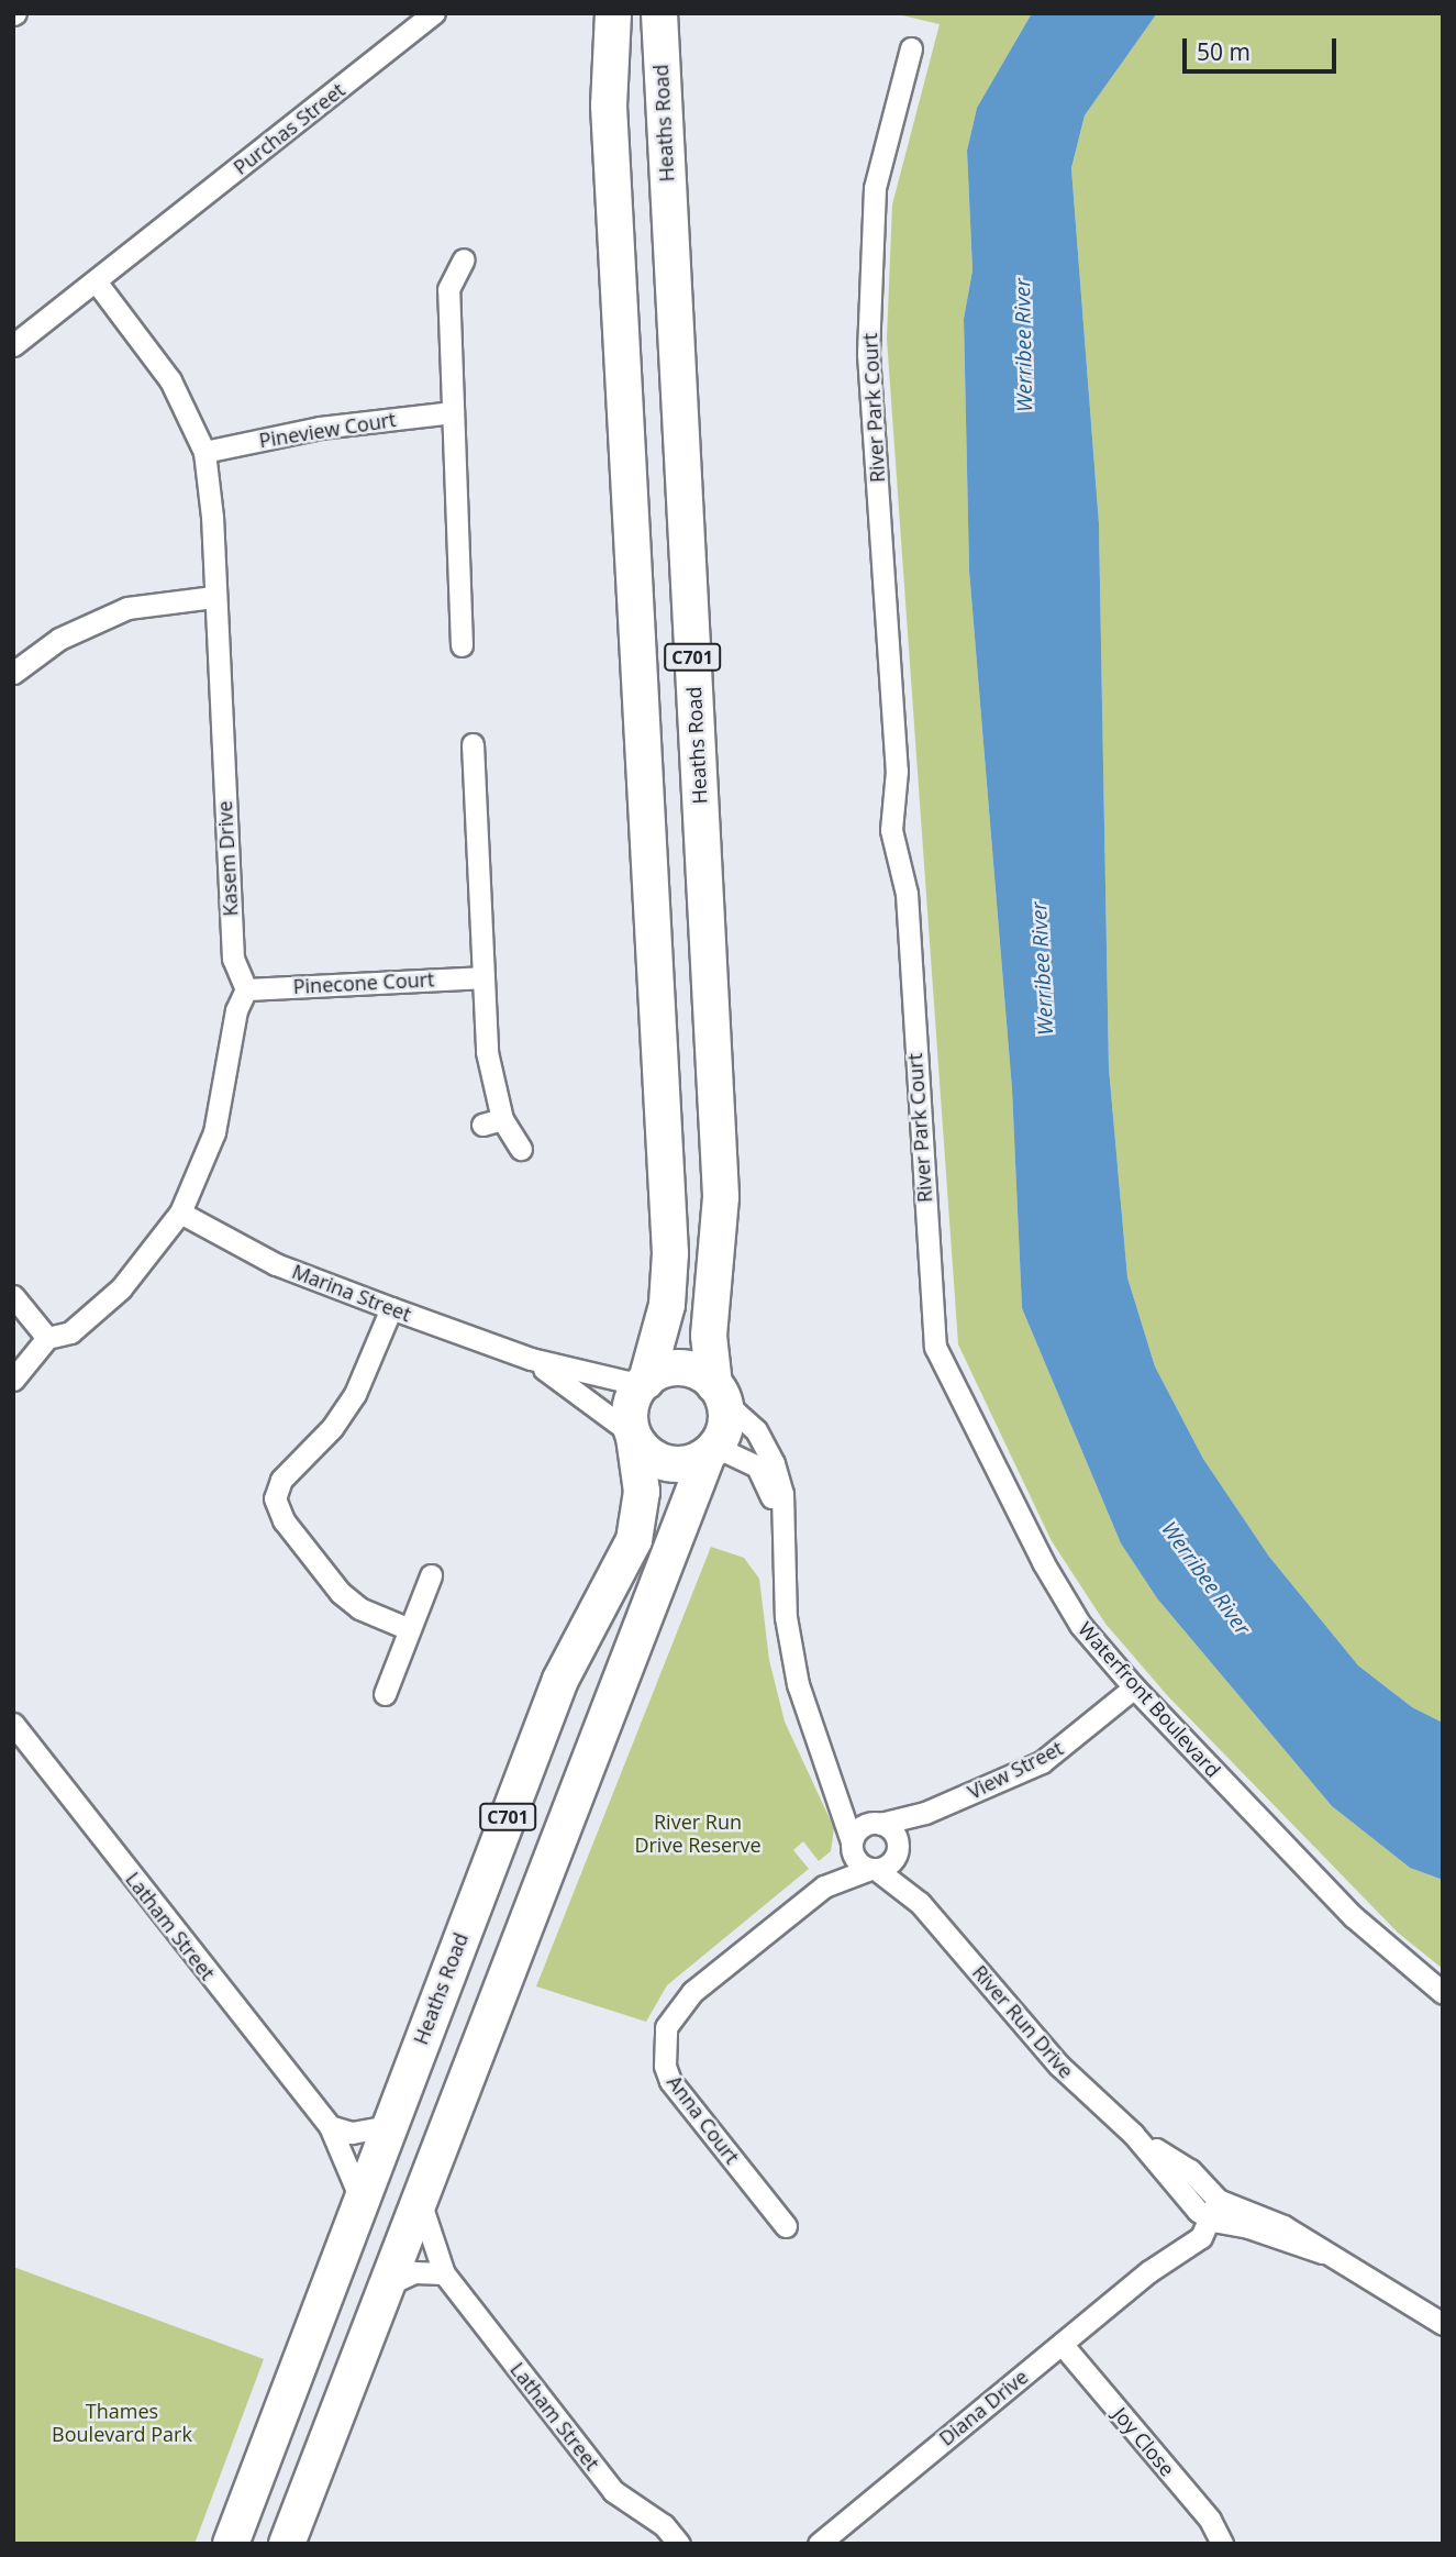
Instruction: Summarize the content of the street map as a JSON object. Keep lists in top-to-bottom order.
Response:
{
  "streets": {
    "main road": ["Heaths Road", "C701"],
    "street": [
      "Purchas Street",
      "River Park Court",
      "Pineview Court",
      "Kasem Drive",
      "Pinecone Court",
      "Marina Street",
      "Waterfront Boulevard",
      "View Street",
      "Latham Street",
      "River Run Drive",
      "Anna Court",
      "Diana Drive",
      "Joy Close"
    ]
  },
  "crossings": [
    ["Heaths Road", "C701"],
    ["Heaths Road", "Marina Street"],
    ["Heaths Road", "Latham Street"],
    ["Purchas Street", "Kasem Drive"],
    ["River Park Court", "Waterfront Boulevard"],
    ["Pineview Court", "Kasem Drive"],
    ["C701", "Marina Street"],
    ["C701", "Latham Street"],
    ["Kasem Drive", "Pinecone Court"],
    ["Waterfront Boulevard", "View Street"],
    ["View Street", "River Run Drive"],
    ["View Street", "Anna Court"],
    ["River Run Drive", "Anna Court"],
    ["River Run Drive", "Diana Drive"],
    ["Diana Drive", "Joy Close"]
  ],
  "water": ["Werribee River"],
  "parks": ["River Run Drive Reserve", "Thames Boulevard Park"],
  "scale_bar": "50 m"
}
